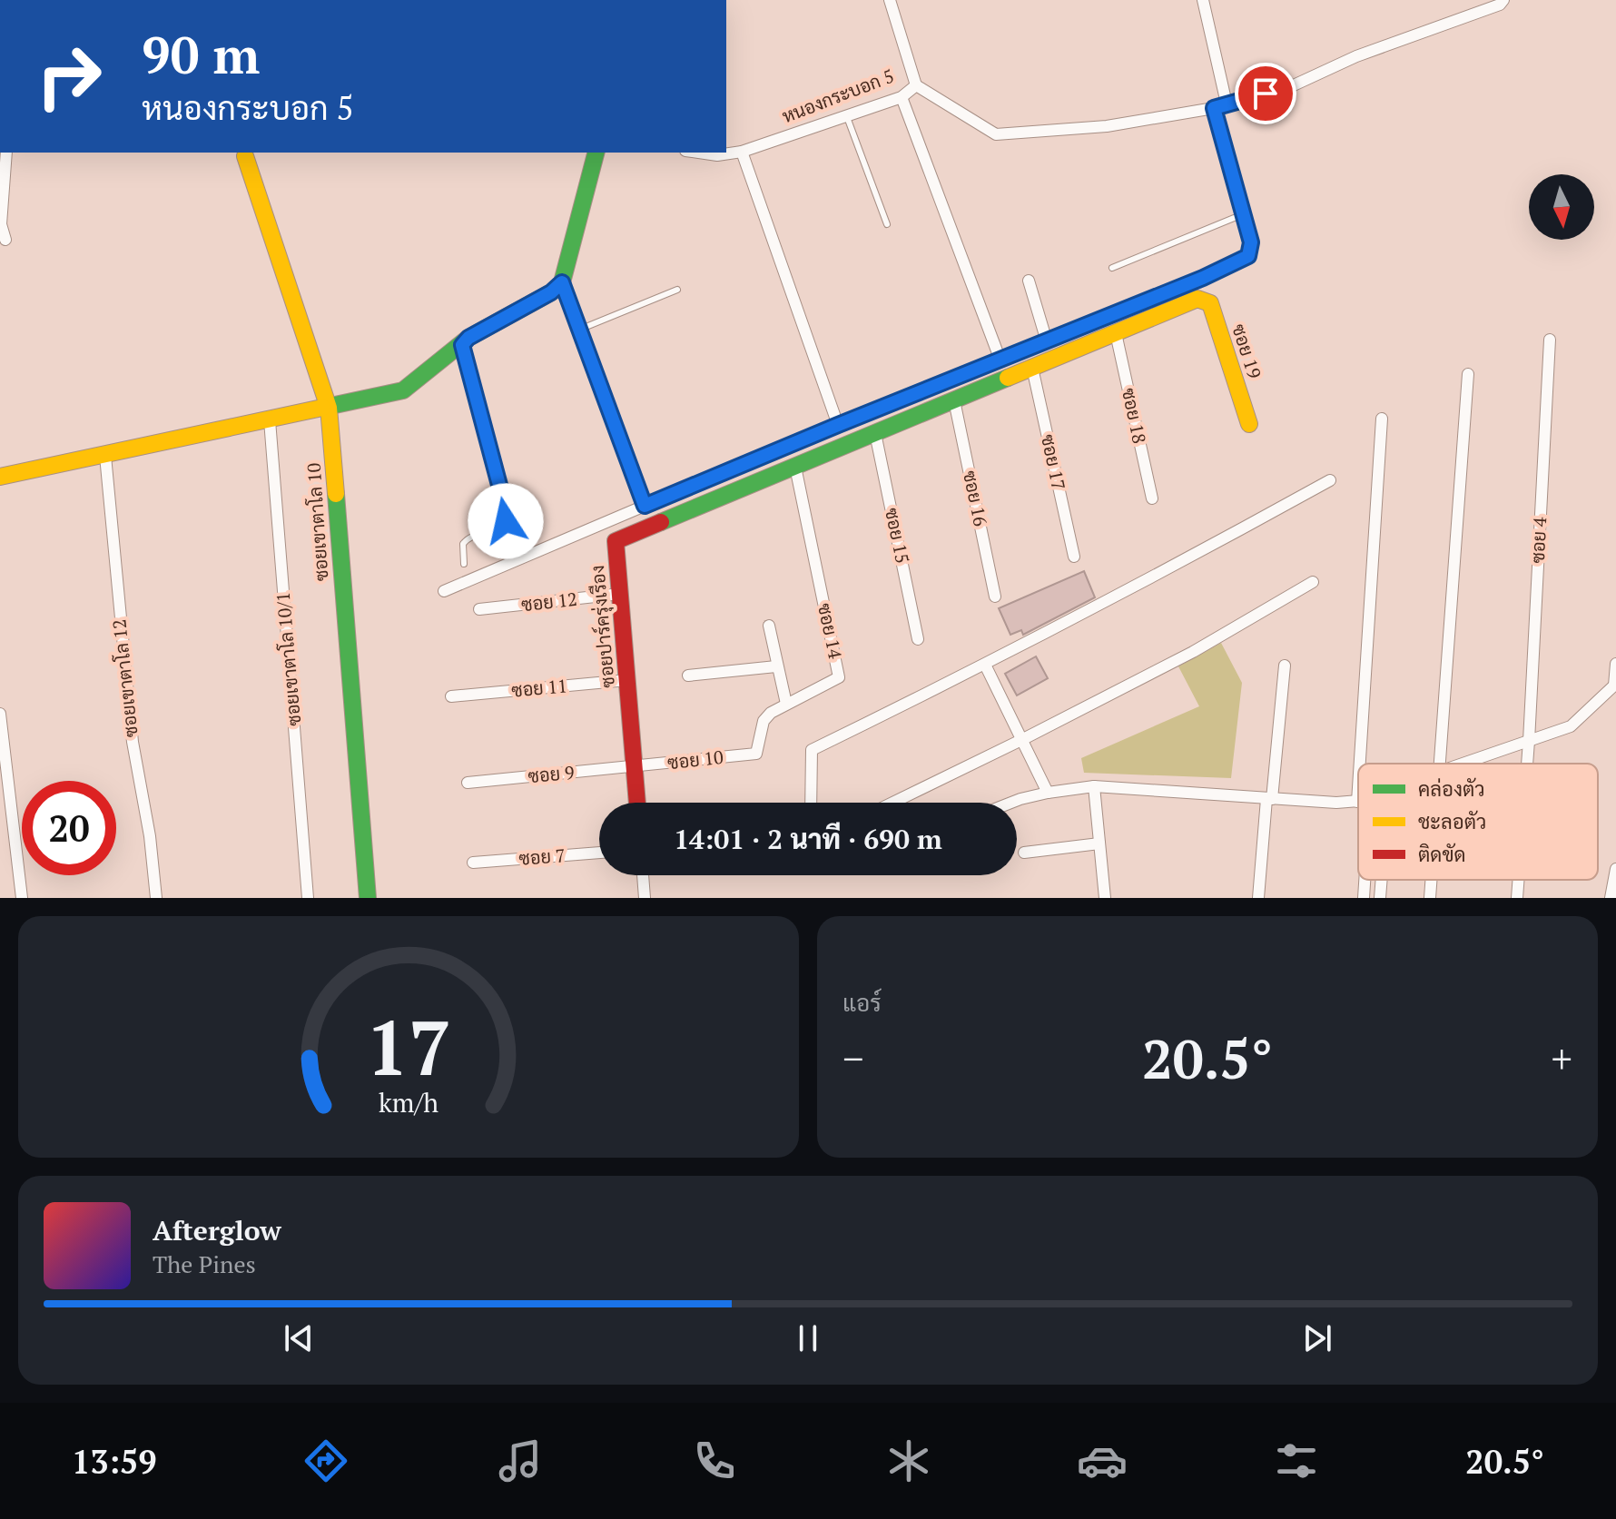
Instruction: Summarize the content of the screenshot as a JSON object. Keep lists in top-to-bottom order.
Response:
{
  "streets": {
    "street": [
      "หนองกระบอก 5",
      "ซอย 19",
      "ซอย 18",
      "ซอย 17",
      "ซอย 16",
      "ซอยเขาตาโล 10",
      "ซอย 15",
      "ซอย 4",
      "ซอย 12",
      "ซอยปาร์ครุ่งเรือง",
      "ซอย 14",
      "ซอยเขาตาโล 10/1",
      "ซอยเขาตาโล 12",
      "ซอย 11",
      "ซอย 10",
      "ซอย 9",
      "ซอย 7"
    ]
  },
  "crossings": [
    ["ซอย 19", "ซอยปาร์ครุ่งเรือง"],
    ["ซอย 18", "ซอยปาร์ครุ่งเรือง"],
    ["ซอย 17", "ซอยปาร์ครุ่งเรือง"],
    ["ซอย 16", "ซอยปาร์ครุ่งเรือง"],
    ["ซอย 15", "ซอยปาร์ครุ่งเรือง"],
    ["ซอย 12", "ซอยปาร์ครุ่งเรือง"],
    ["ซอยปาร์ครุ่งเรือง", "ซอย 14"],
    ["ซอยปาร์ครุ่งเรือง", "ซอย 11"],
    ["ซอยปาร์ครุ่งเรือง", "ซอย 10"],
    ["ซอยปาร์ครุ่งเรือง", "ซอย 9"],
    ["ซอย 14", "ซอย 10"],
    ["ซอย 10", "ซอย 9"]
  ],
  "legend": ["คล่องตัว", "ชะลอตัว", "ติดขัด"],
  "north": "bottom",
  "page": {
    "turn": ["90 m", "หนองกระบอก 5"],
    "limit": "20",
    "trip": "14:01 · 2 นาที · 690 m",
    "tile": "แอร์",
    "heat": ["−", "20.5°", "+"],
    "song": ["Afterglow", "The Pines"],
    "tabs": ["13:59", "20.5°"],
    "gauge": ["17", "km/h"]
  }
}
